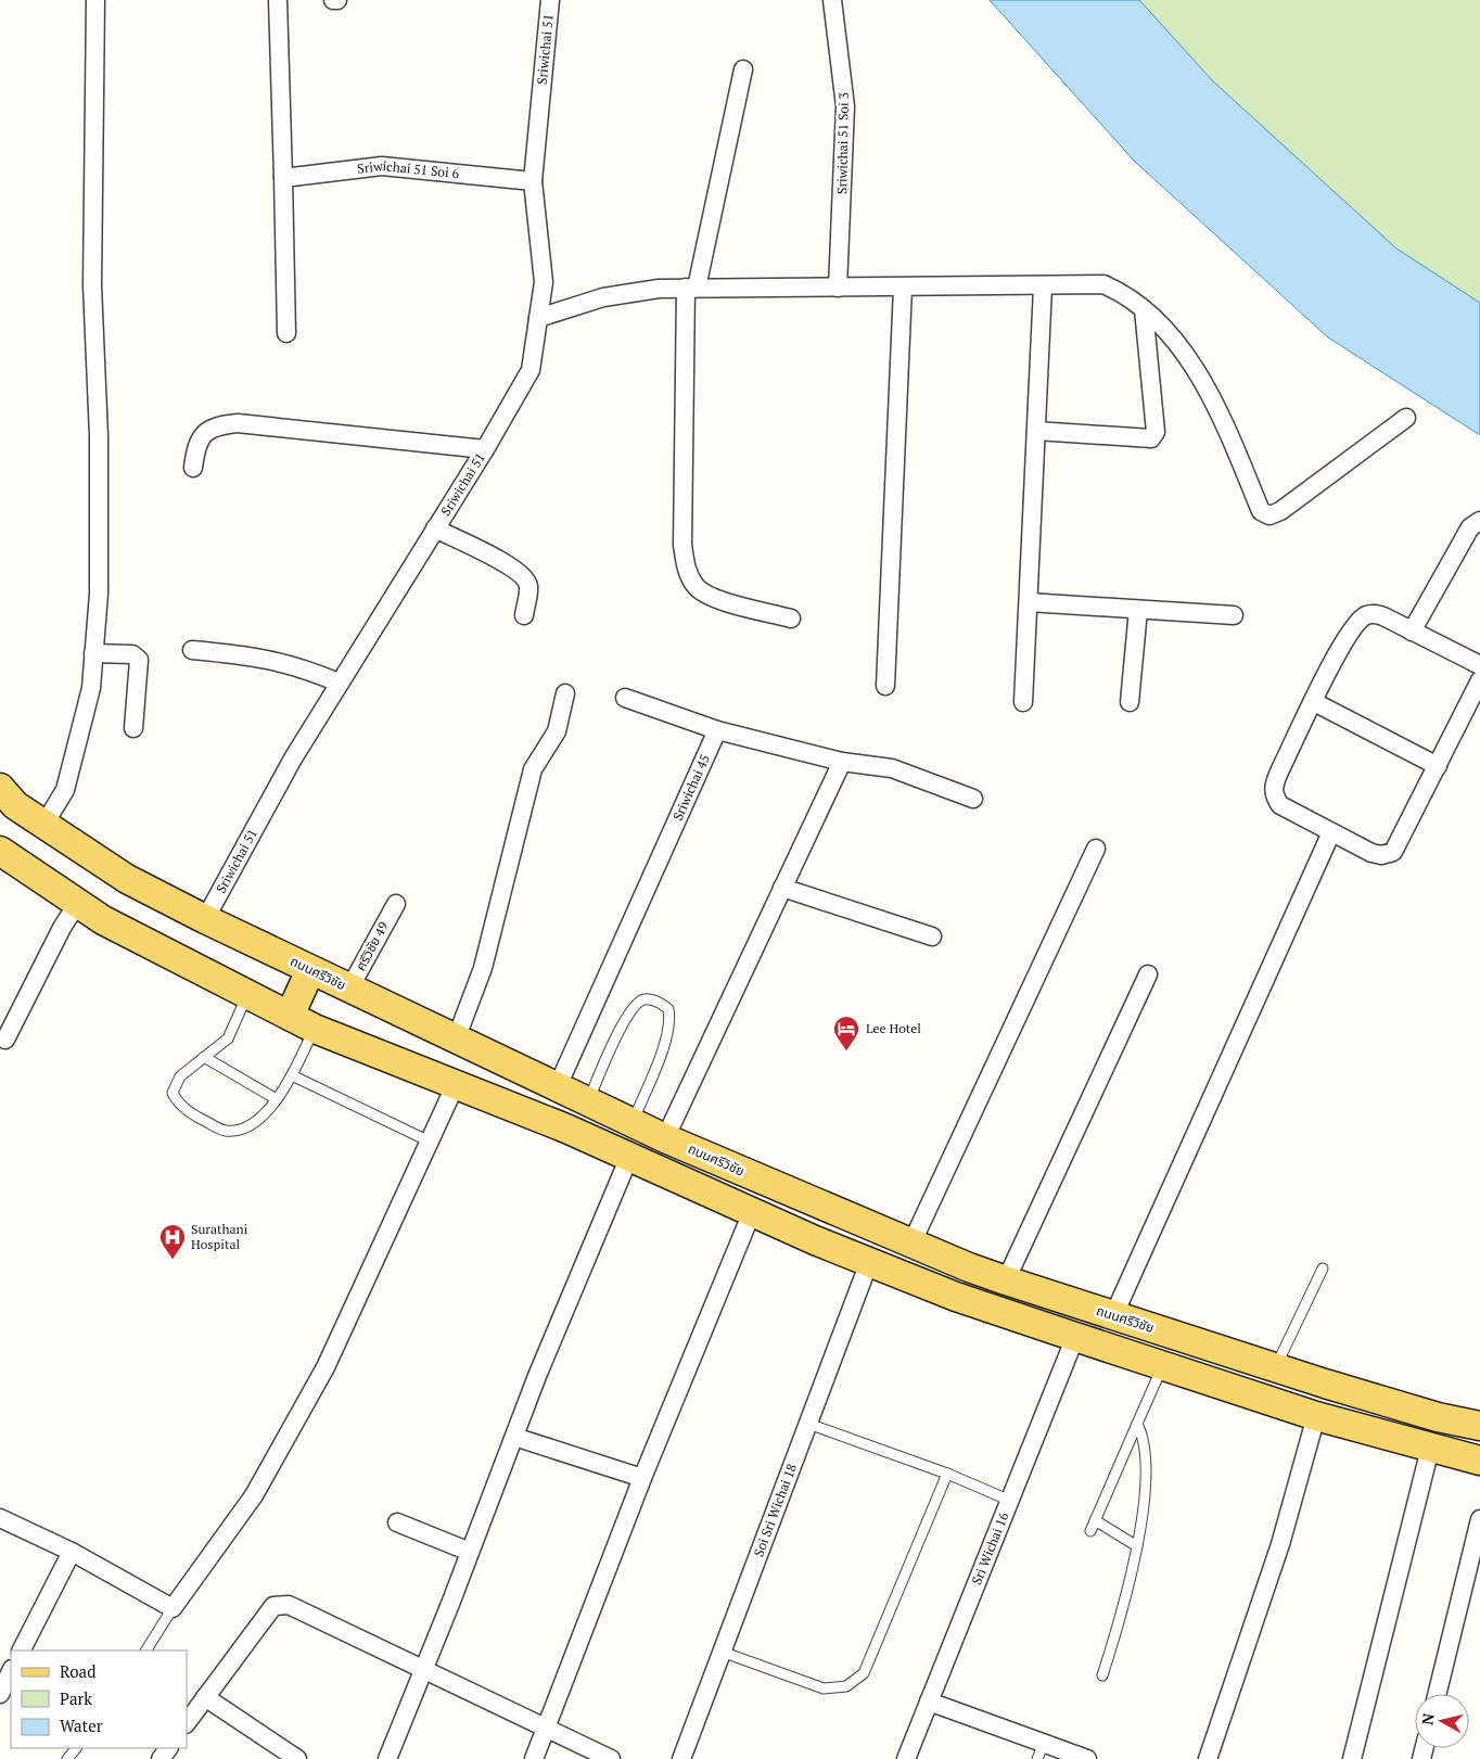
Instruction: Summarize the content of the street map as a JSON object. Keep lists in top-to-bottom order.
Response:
{
  "streets": {
    "main road": ["ถนนศรีวิชัย"],
    "street": [
      "Sriwichai 51",
      "Sriwichai 51 Soi 3",
      "Sriwichai 51 Soi 6",
      "Sriwichai 45",
      "ศรีวิชัย 49",
      "Soi Sri Wichai 18",
      "Sri Wichai 16"
    ]
  },
  "crossings": [
    ["Sriwichai 51", "Sriwichai 51 Soi 6"],
    ["Sriwichai 51", "ถนนศรีวิชัย"],
    ["Sriwichai 45", "ถนนศรีวิชัย"],
    ["ศรีวิชัย 49", "ถนนศรีวิชัย"]
  ],
  "places": {
    "hotel": ["Lee Hotel"],
    "hospital": ["Surathani Hospital"]
  },
  "legend": ["Road", "Park", "Water"],
  "north": "left"
}
